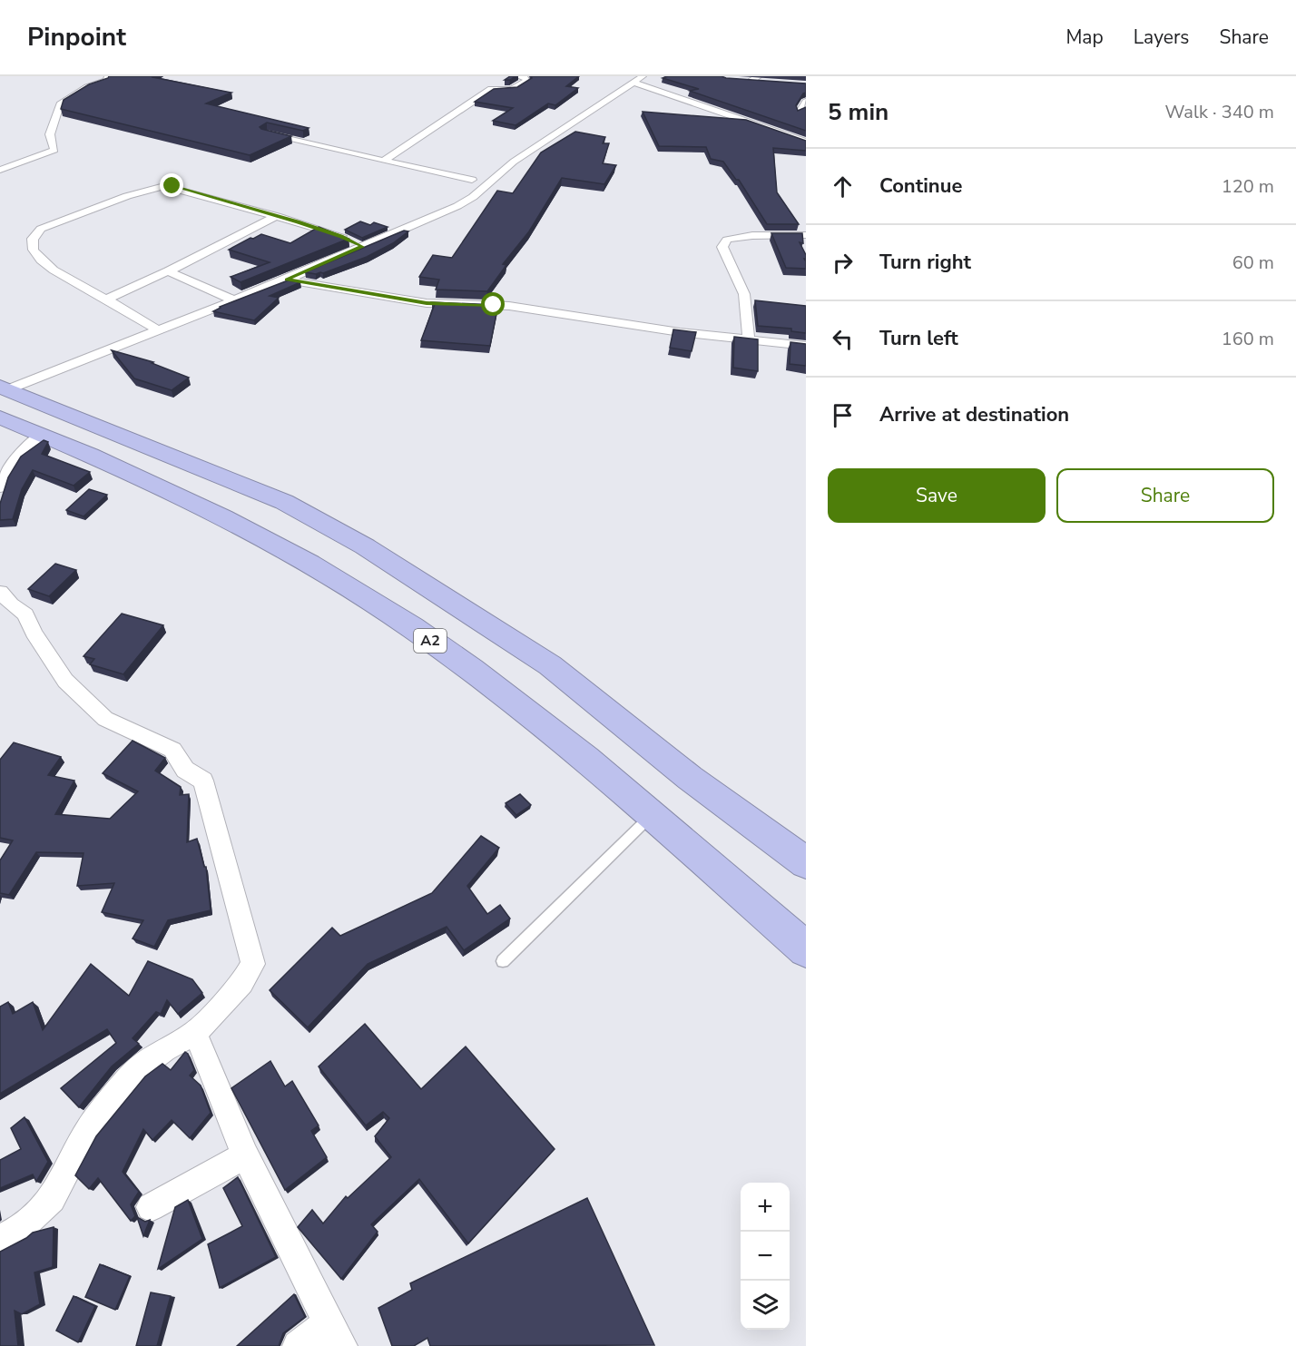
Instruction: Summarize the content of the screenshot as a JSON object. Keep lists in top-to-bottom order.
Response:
{
  "streets": {
    "highway": ["A2"]
  },
  "page": {
    "header": "Pinpoint",
    "nav": ["Map", "Layers", "Share"],
    "heading": ["5 min", "Walk · 340 m"],
    "list": [
      ["Continue", "120 m"],
      ["Turn right", "60 m"],
      ["Turn left", "160 m"],
      "Arrive at destination"
    ],
    "buttons": ["Save", "Share"],
    "map_buttons": ["+", "−"]
  }
}
